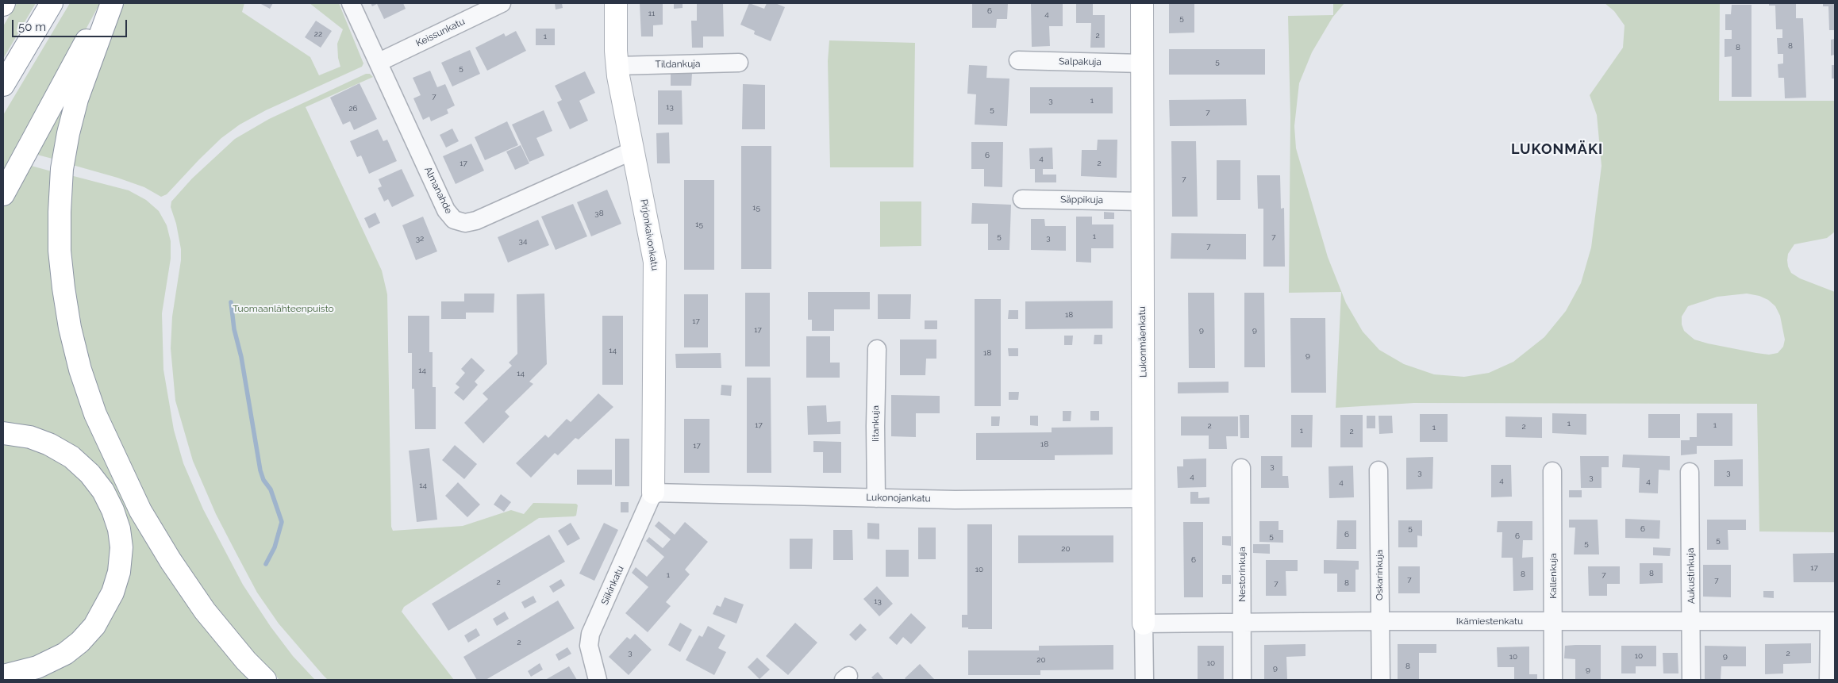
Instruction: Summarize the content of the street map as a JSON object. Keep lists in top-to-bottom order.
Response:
{
  "streets": {
    "main road": ["Pirjonkaivonkatu", "Lukonmäenkatu"],
    "street": [
      "Keissunkatu",
      "Salpakuja",
      "Tildankuja",
      "Almanahde",
      "Säppikuja",
      "Iitankuja",
      "Lukonojankatu",
      "Nestorinkuja",
      "Oskarinkuja",
      "Kallenkuja",
      "Aukustinkuja",
      "Siikinkatu",
      "Ikämiestenkatu"
    ]
  },
  "crossings": [
    ["Keissunkatu", "Almanahde"],
    ["Salpakuja", "Lukonmäenkatu"],
    ["Tildankuja", "Pirjonkaivonkatu"],
    ["Almanahde", "Pirjonkaivonkatu"],
    ["Säppikuja", "Lukonmäenkatu"],
    ["Pirjonkaivonkatu", "Lukonojankatu"],
    ["Pirjonkaivonkatu", "Siikinkatu"],
    ["Lukonmäenkatu", "Lukonojankatu"],
    ["Lukonmäenkatu", "Ikämiestenkatu"],
    ["Iitankuja", "Lukonojankatu"],
    ["Lukonojankatu", "Siikinkatu"],
    ["Nestorinkuja", "Ikämiestenkatu"],
    ["Oskarinkuja", "Ikämiestenkatu"],
    ["Kallenkuja", "Ikämiestenkatu"],
    ["Aukustinkuja", "Ikämiestenkatu"]
  ],
  "districts": ["LUKONMÄKI"],
  "parks": ["Tuomaanlähteenpuisto"],
  "house_numbers": [
    "6",
    "11",
    "4",
    "5",
    "22",
    "2",
    "1",
    "8",
    "8",
    "5",
    "5",
    "7",
    "3",
    "1",
    "13",
    "26",
    "5",
    "7",
    "6",
    "4",
    "17",
    "2",
    "7",
    "15",
    "38",
    "15",
    "5",
    "1",
    "7",
    "3",
    "32",
    "34",
    "7",
    "18",
    "17",
    "17",
    "9",
    "9",
    "14",
    "18",
    "9",
    "14",
    "14",
    "1",
    "17",
    "1",
    "2",
    "2",
    "1",
    "1",
    "2",
    "18",
    "17",
    "3",
    "3",
    "3",
    "4",
    "3",
    "4",
    "4",
    "4",
    "14",
    "5",
    "6",
    "6",
    "5",
    "6",
    "5",
    "5",
    "20",
    "6",
    "17",
    "10",
    "8",
    "8",
    "1",
    "7",
    "7",
    "7",
    "2",
    "8",
    "7",
    "13",
    "2",
    "3",
    "2",
    "10",
    "9",
    "10",
    "20",
    "10",
    "8",
    "9",
    "9"
  ],
  "scale_bar": "50 m"
}
